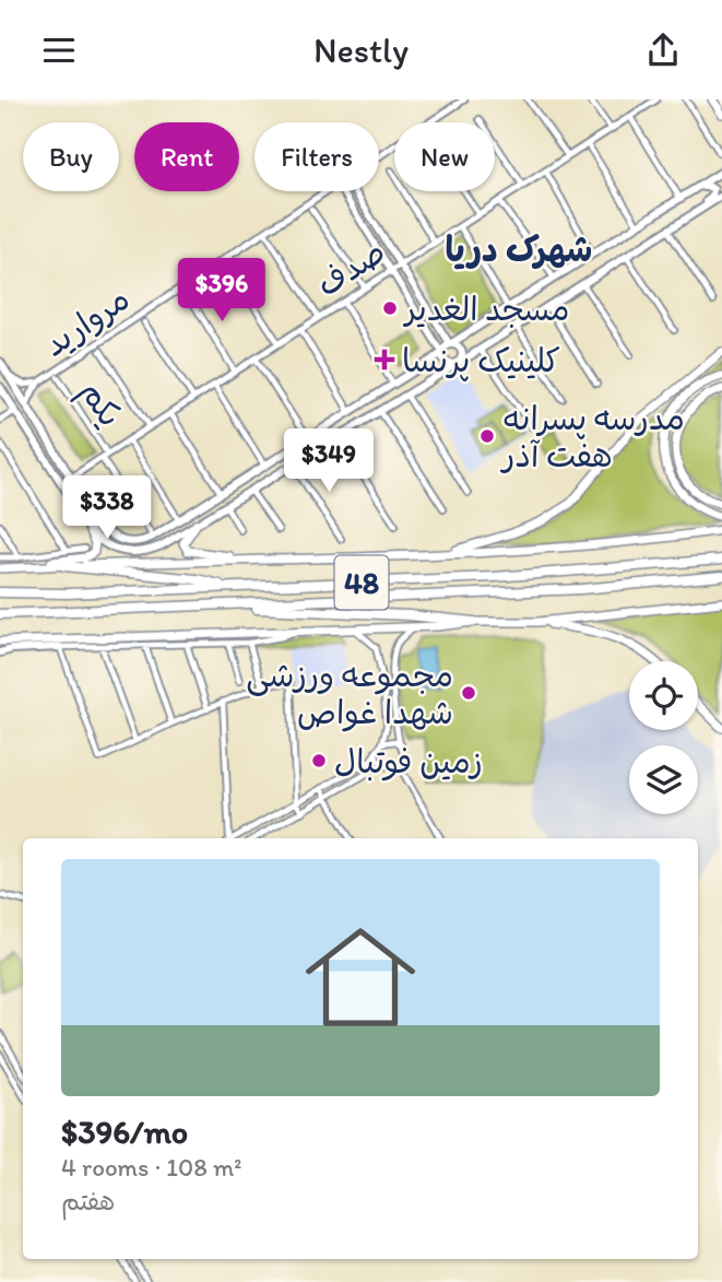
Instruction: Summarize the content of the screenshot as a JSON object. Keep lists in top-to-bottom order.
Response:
{
  "streets": {
    "highway": ["48"],
    "street": ["صدف", "مروارید", "یکم"]
  },
  "crossings": [
    ["صدف", "یکم"]
  ],
  "districts": ["شهرک دریا"],
  "places": {
    "other": [
      "مسجد الغدیر",
      "مدرسه پسرانه هفت آذر",
      "مجموعه ورزشی شهدا غواص",
      "زمین فوتبال"
    ],
    "health": ["کلینیک پرنسا"]
  },
  "page": {
    "header": "Nestly",
    "chip": [
      "Buy",
      "Rent",
      "Filters",
      "New"
    ],
    "price": ["$396", "$349", "$338"],
    "list": [
      {
        "name": "$396/mo",
        "note": "4 rooms · 108 m² · هفتم"
      }
    ]
  }
}
